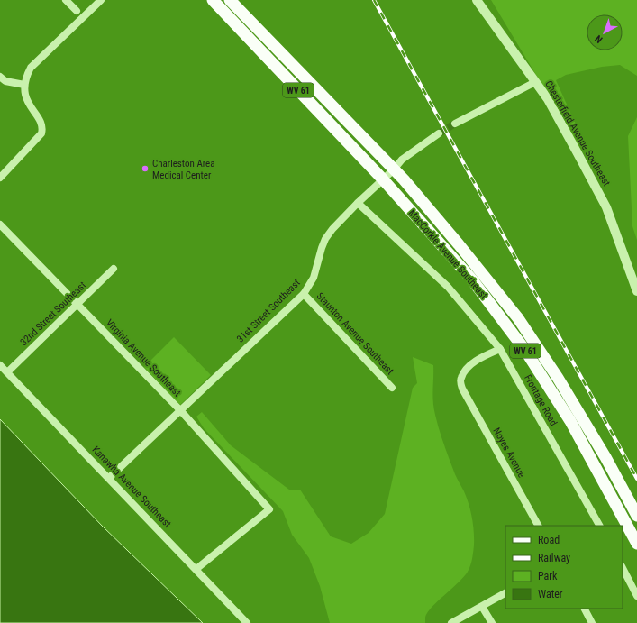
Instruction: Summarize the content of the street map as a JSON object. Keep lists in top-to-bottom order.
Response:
{
  "streets": {
    "main road": ["WV 61", "MacCorkle Avenue Southeast"],
    "street": [
      "Chesterfield Avenue Southeast",
      "31st Street Southeast",
      "32nd Street Southeast",
      "Staunton Avenue Southeast",
      "Virginia Avenue Southeast",
      "Frontage Road",
      "Noyes Avenue",
      "Kanawha Avenue Southeast"
    ]
  },
  "crossings": [
    ["MacCorkle Avenue Southeast", "31st Street Southeast"],
    ["31st Street Southeast", "Staunton Avenue Southeast"],
    ["31st Street Southeast", "Virginia Avenue Southeast"],
    ["31st Street Southeast", "Frontage Road"],
    ["31st Street Southeast", "Kanawha Avenue Southeast"],
    ["32nd Street Southeast", "Virginia Avenue Southeast"],
    ["32nd Street Southeast", "Kanawha Avenue Southeast"],
    ["Virginia Avenue Southeast", "Kanawha Avenue Southeast"],
    ["Frontage Road", "Noyes Avenue"]
  ],
  "places": ["Charleston Area Medical Center"],
  "legend": [
    "Road",
    "Railway",
    "Park",
    "Water"
  ],
  "north": "bottom left"
}
